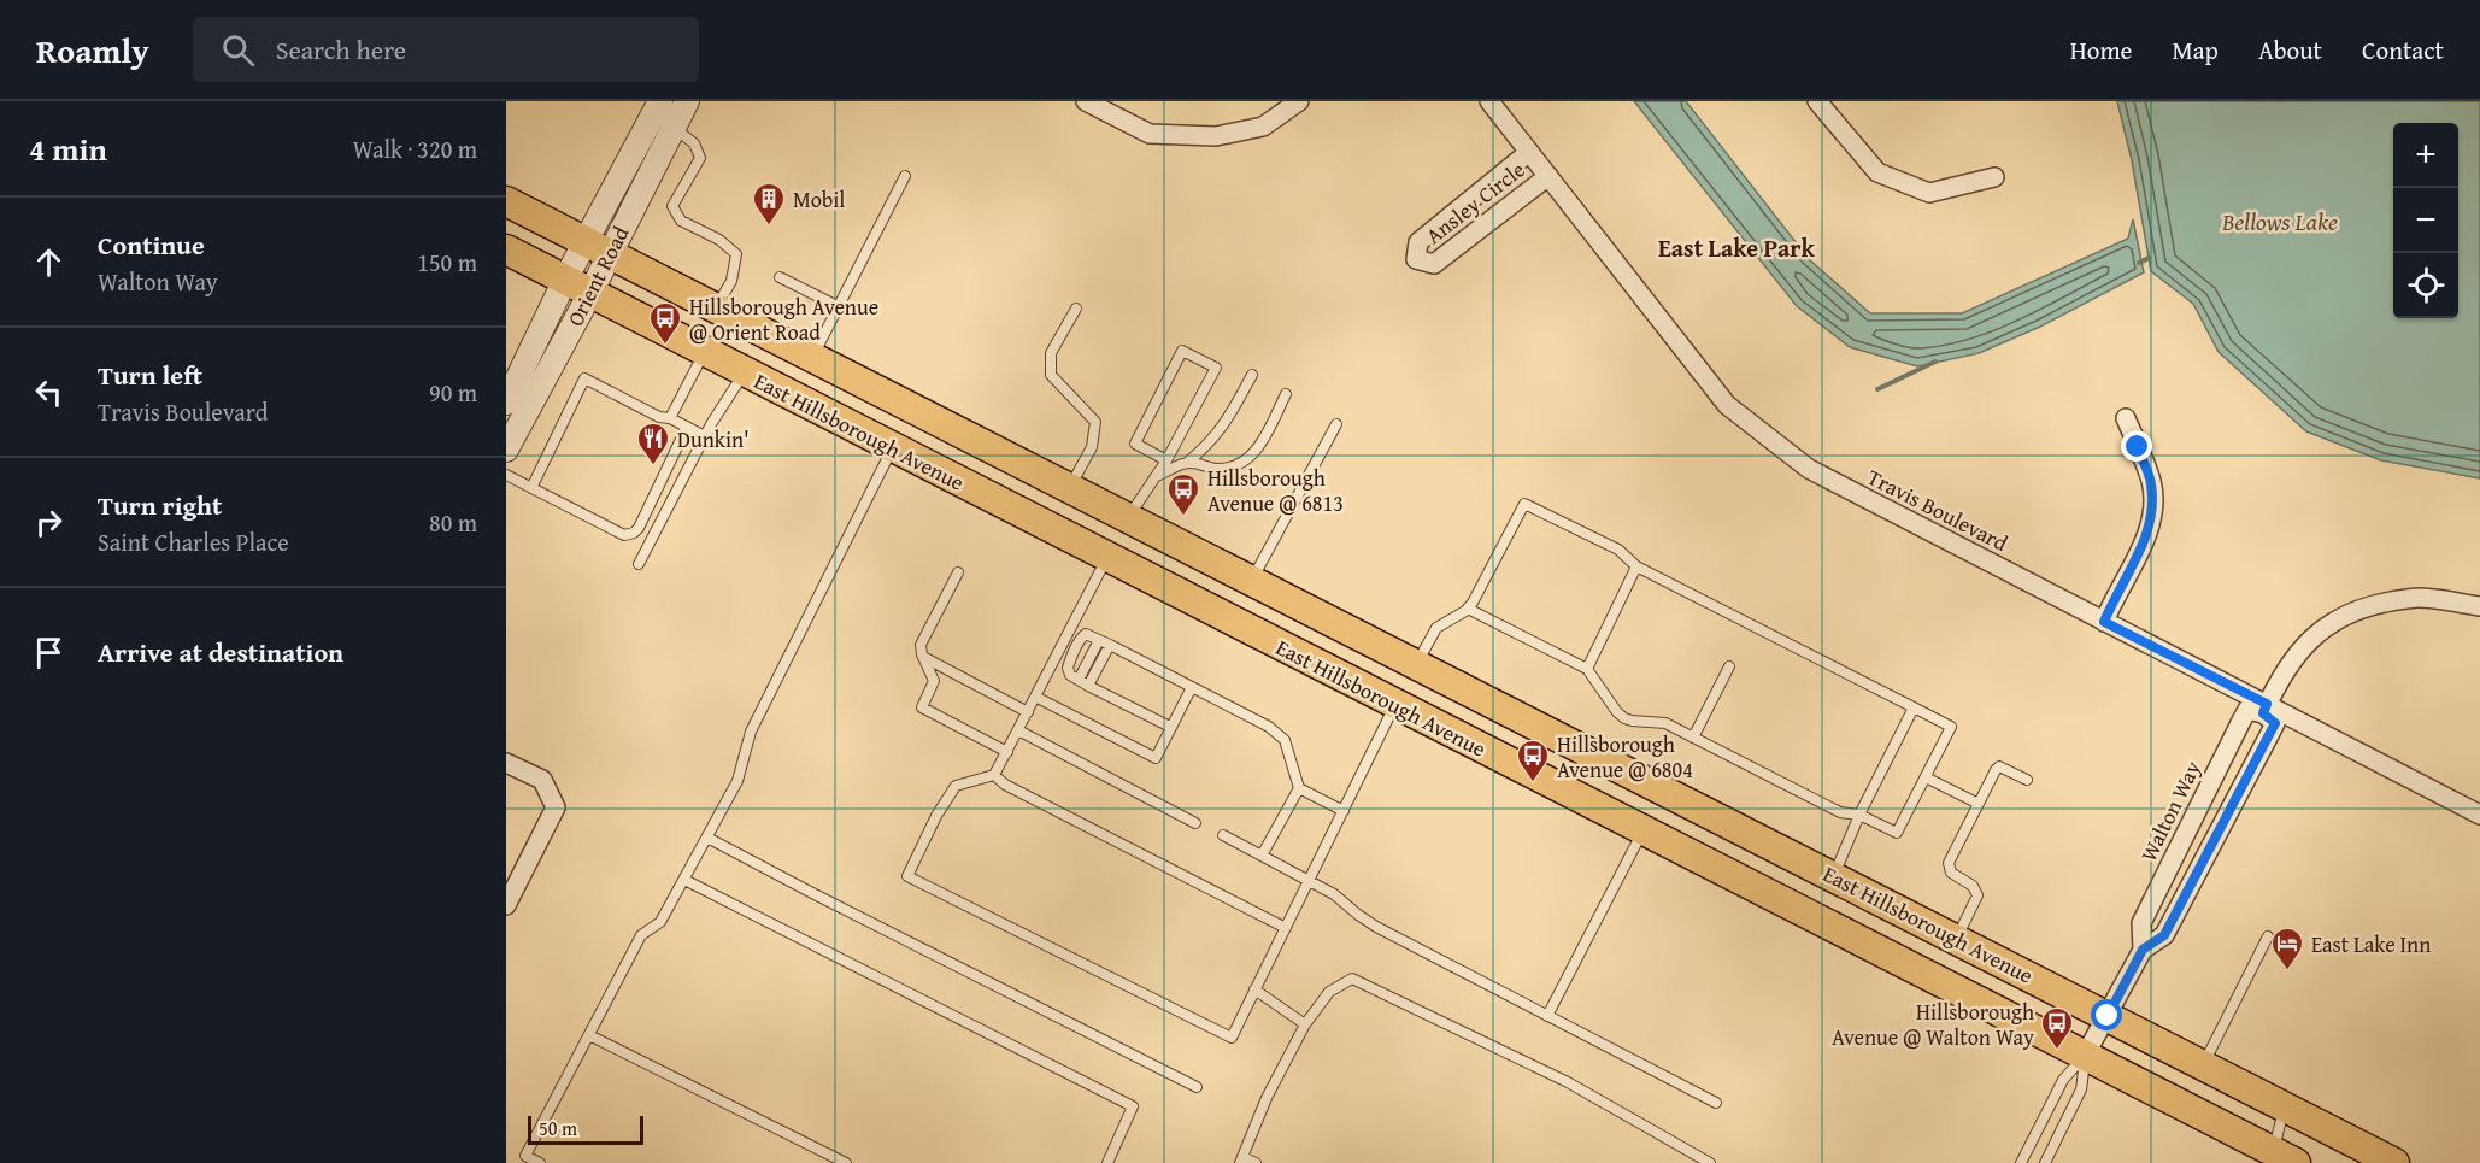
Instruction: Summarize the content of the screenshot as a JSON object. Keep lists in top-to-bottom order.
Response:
{
  "streets": {
    "main road": ["East Hillsborough Avenue"],
    "street": [
      "Ansley Circle",
      "Orient Road",
      "Travis Boulevard",
      "Walton Way"
    ]
  },
  "crossings": [
    ["Ansley Circle", "Travis Boulevard"],
    ["Orient Road", "East Hillsborough Avenue"],
    ["East Hillsborough Avenue", "Walton Way"],
    ["Travis Boulevard", "Walton Way"]
  ],
  "districts": ["East Lake Park"],
  "water": ["Bellows Lake"],
  "places": {
    "building": ["Mobil"],
    "bus stop": [
      "Hillsborough Avenue @ Orient Road",
      "Hillsborough Avenue @ 6813",
      "Hillsborough Avenue @ 6804",
      "Hillsborough Avenue @ Walton Way"
    ],
    "restaurant": ["Dunkin'"],
    "hotel": ["East Lake Inn"]
  },
  "scale_bar": "50 m",
  "page": {
    "header": "Roamly",
    "search": "Search here",
    "nav": [
      "Home",
      "Map",
      "About",
      "Contact"
    ],
    "heading": ["4 min", "Walk · 320 m"],
    "map_buttons": ["+", "−"],
    "list": [
      ["Continue", "Walton Way", "150 m"],
      ["Turn left", "Travis Boulevard", "90 m"],
      ["Turn right", "Saint Charles Place", "80 m"],
      "Arrive at destination"
    ],
    "scale": "50 m"
  }
}
